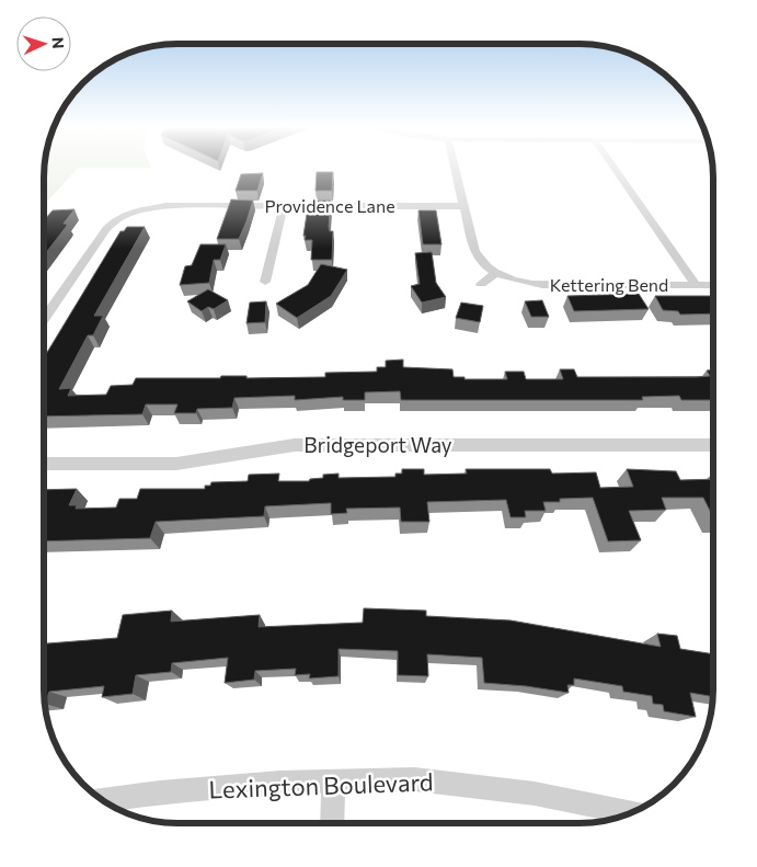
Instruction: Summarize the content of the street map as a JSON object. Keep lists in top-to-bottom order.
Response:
{
  "streets": {
    "street": [
      "Providence Lane",
      "Kettering Bend",
      "Bridgeport Way",
      "Lexington Boulevard"
    ]
  },
  "crossings": [
    ["Providence Lane", "Kettering Bend"]
  ],
  "north": "right"
}
